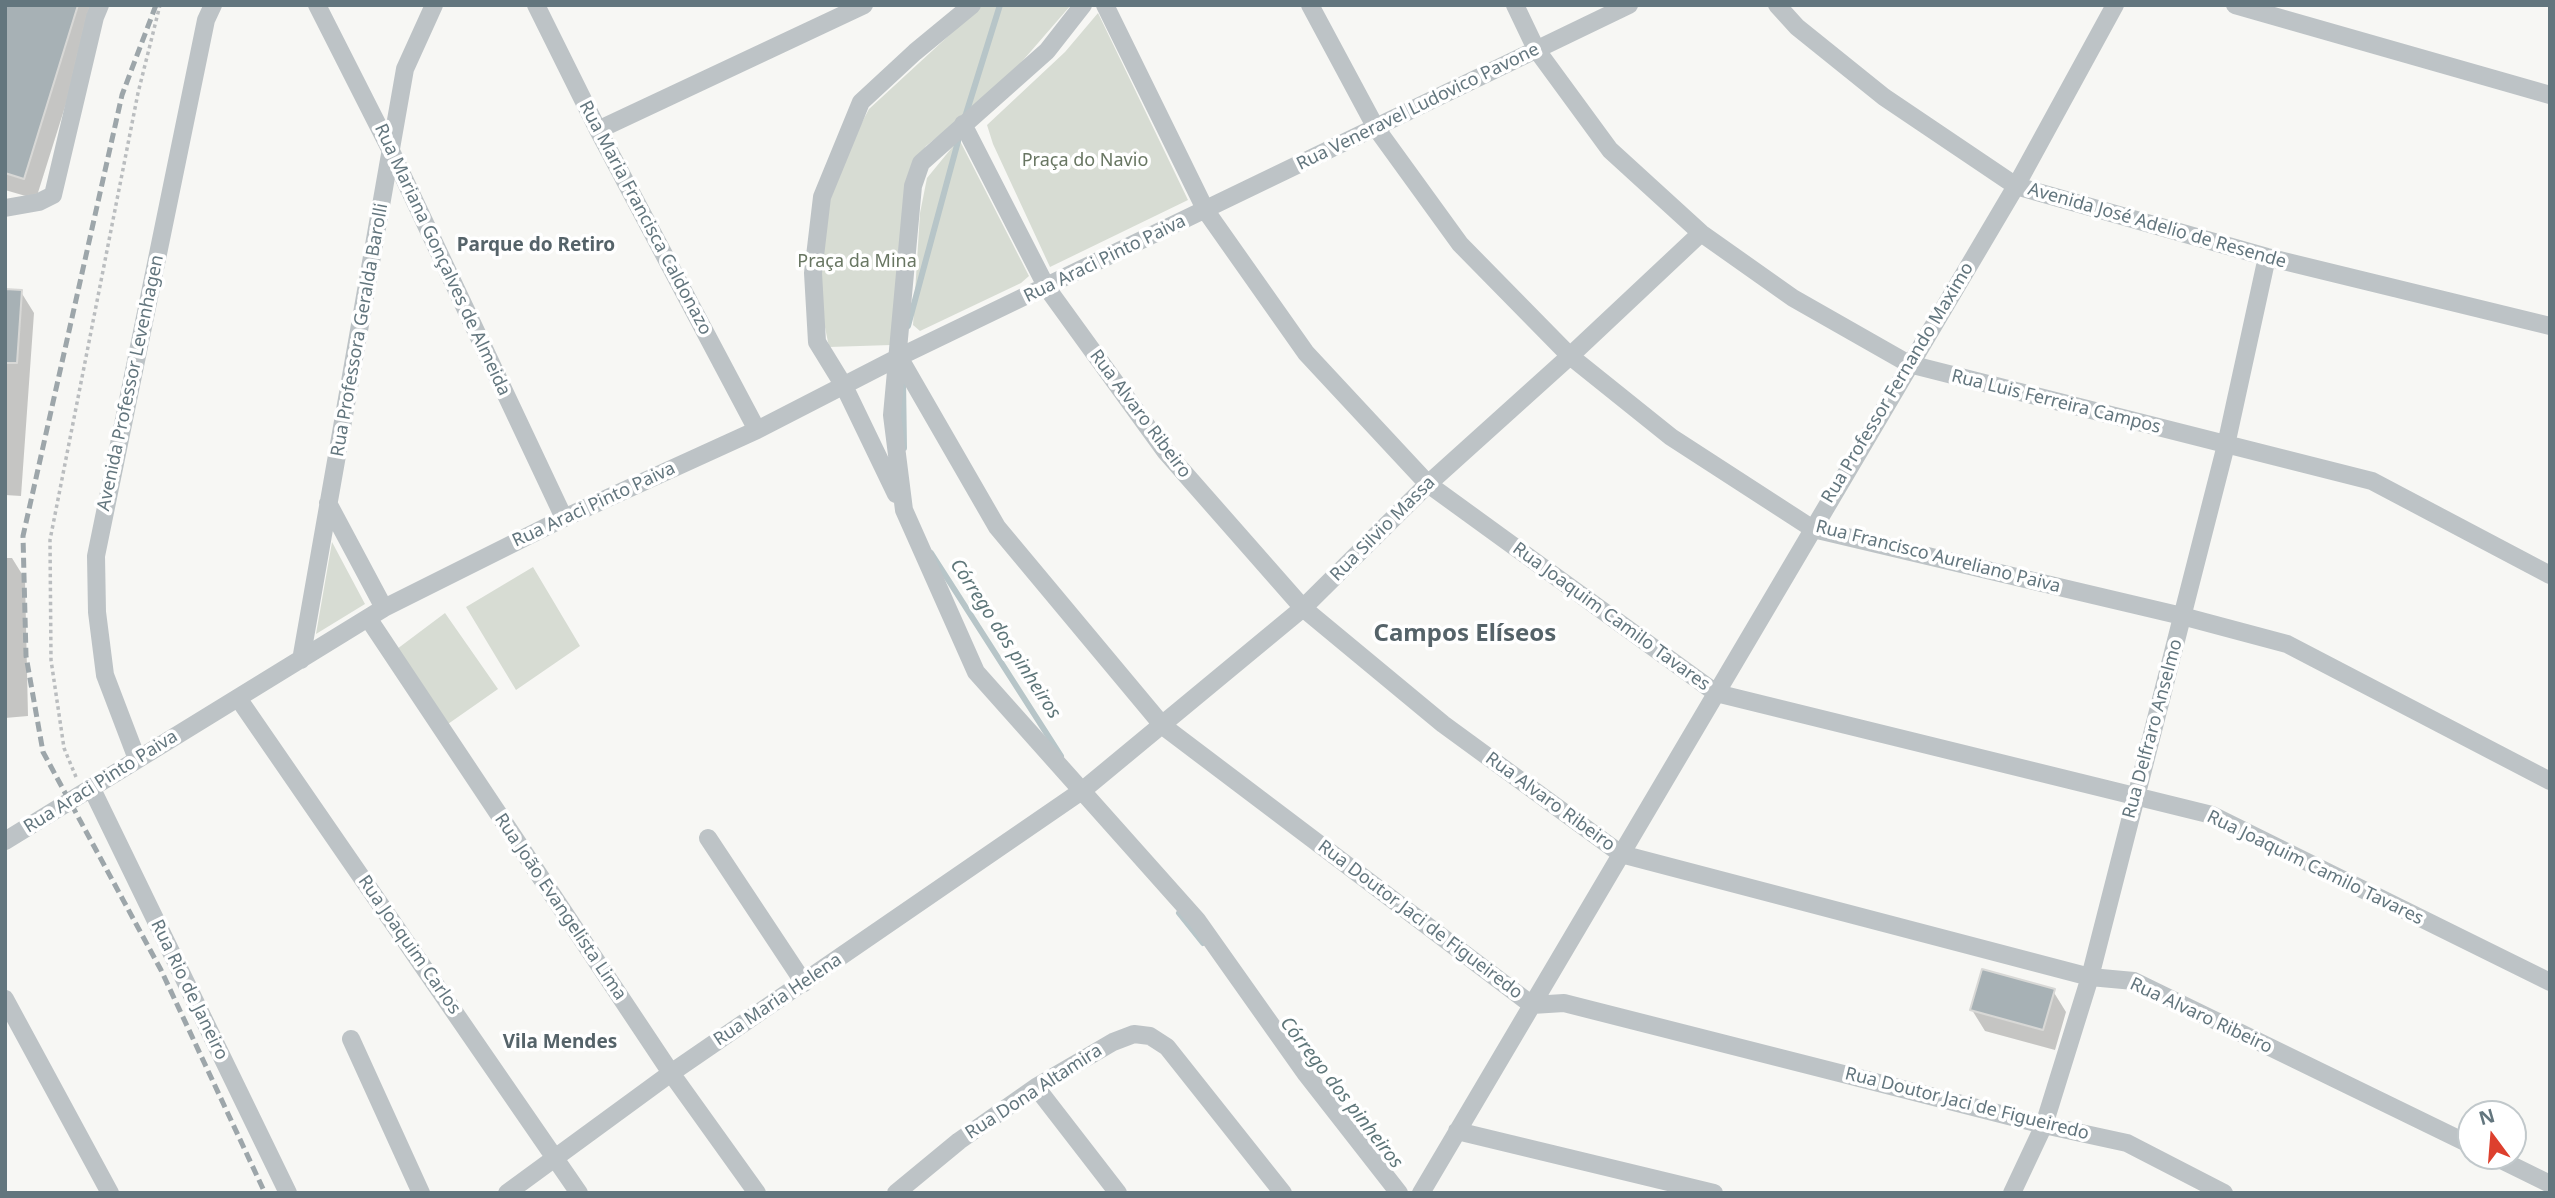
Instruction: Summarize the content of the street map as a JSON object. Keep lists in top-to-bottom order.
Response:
{
  "streets": {
    "street": [
      "Rua Veneravel Ludovico Pavone",
      "Rua Maria Francisca Caldonazo",
      "Avenida José Adelio de Resende",
      "Rua Araci Pinto Paiva",
      "Rua Mariana Gonçalves de Almeida",
      "Rua Professora Geralda Barolli",
      "Avenida Professor Levenhagen",
      "Rua Professor Fernando Maximo",
      "Rua Luis Ferreira Campos",
      "Rua Alvaro Ribeiro",
      "Rua Silvio Massa",
      "Rua Francisco Aureliano Paiva",
      "Rua Joaquim Camilo Tavares",
      "Rua Delfraro Anselmo",
      "Rua João Evangelista Lima",
      "Rua Doutor Jaci de Figueiredo",
      "Rua Joaquim Carlos",
      "Rua Rio de Janeiro",
      "Rua Maria Helena",
      "Rua Dona Altamira"
    ]
  },
  "crossings": [
    ["Rua Veneravel Ludovico Pavone", "Rua Araci Pinto Paiva"],
    ["Rua Veneravel Ludovico Pavone", "Rua Luis Ferreira Campos"],
    ["Rua Veneravel Ludovico Pavone", "Rua Francisco Aureliano Paiva"],
    ["Rua Veneravel Ludovico Pavone", "Rua Joaquim Camilo Tavares"],
    ["Rua Maria Francisca Caldonazo", "Rua Araci Pinto Paiva"],
    ["Avenida José Adelio de Resende", "Rua Professor Fernando Maximo"],
    ["Avenida José Adelio de Resende", "Rua Delfraro Anselmo"],
    ["Rua Araci Pinto Paiva", "Rua Mariana Gonçalves de Almeida"],
    ["Rua Araci Pinto Paiva", "Rua Professora Geralda Barolli"],
    ["Rua Araci Pinto Paiva", "Avenida Professor Levenhagen"],
    ["Rua Araci Pinto Paiva", "Rua Alvaro Ribeiro"],
    ["Rua Araci Pinto Paiva", "Rua Joaquim Camilo Tavares"],
    ["Rua Araci Pinto Paiva", "Rua João Evangelista Lima"],
    ["Rua Araci Pinto Paiva", "Rua Doutor Jaci de Figueiredo"],
    ["Rua Araci Pinto Paiva", "Rua Joaquim Carlos"],
    ["Rua Araci Pinto Paiva", "Rua Rio de Janeiro"],
    ["Rua Mariana Gonçalves de Almeida", "Rua Professora Geralda Barolli"],
    ["Rua Professor Fernando Maximo", "Rua Luis Ferreira Campos"],
    ["Rua Professor Fernando Maximo", "Rua Alvaro Ribeiro"],
    ["Rua Professor Fernando Maximo", "Rua Francisco Aureliano Paiva"],
    ["Rua Professor Fernando Maximo", "Rua Joaquim Camilo Tavares"],
    ["Rua Professor Fernando Maximo", "Rua Doutor Jaci de Figueiredo"],
    ["Rua Luis Ferreira Campos", "Rua Silvio Massa"],
    ["Rua Luis Ferreira Campos", "Rua Delfraro Anselmo"],
    ["Rua Alvaro Ribeiro", "Rua Silvio Massa"],
    ["Rua Alvaro Ribeiro", "Rua Delfraro Anselmo"],
    ["Rua Silvio Massa", "Rua Francisco Aureliano Paiva"],
    ["Rua Silvio Massa", "Rua Joaquim Camilo Tavares"],
    ["Rua Silvio Massa", "Rua Doutor Jaci de Figueiredo"],
    ["Rua Silvio Massa", "Rua Maria Helena"],
    ["Rua Francisco Aureliano Paiva", "Rua Delfraro Anselmo"],
    ["Rua Joaquim Camilo Tavares", "Rua Delfraro Anselmo"],
    ["Rua Delfraro Anselmo", "Rua Doutor Jaci de Figueiredo"],
    ["Rua João Evangelista Lima", "Rua Maria Helena"],
    ["Rua Joaquim Carlos", "Rua Maria Helena"]
  ],
  "districts": ["Parque do Retiro", "Campos Elíseos", "Vila Mendes"],
  "water": ["Córrego dos pinheiros"],
  "parks": ["Praça do Navio", "Praça da Mina"],
  "north": "top"
}
